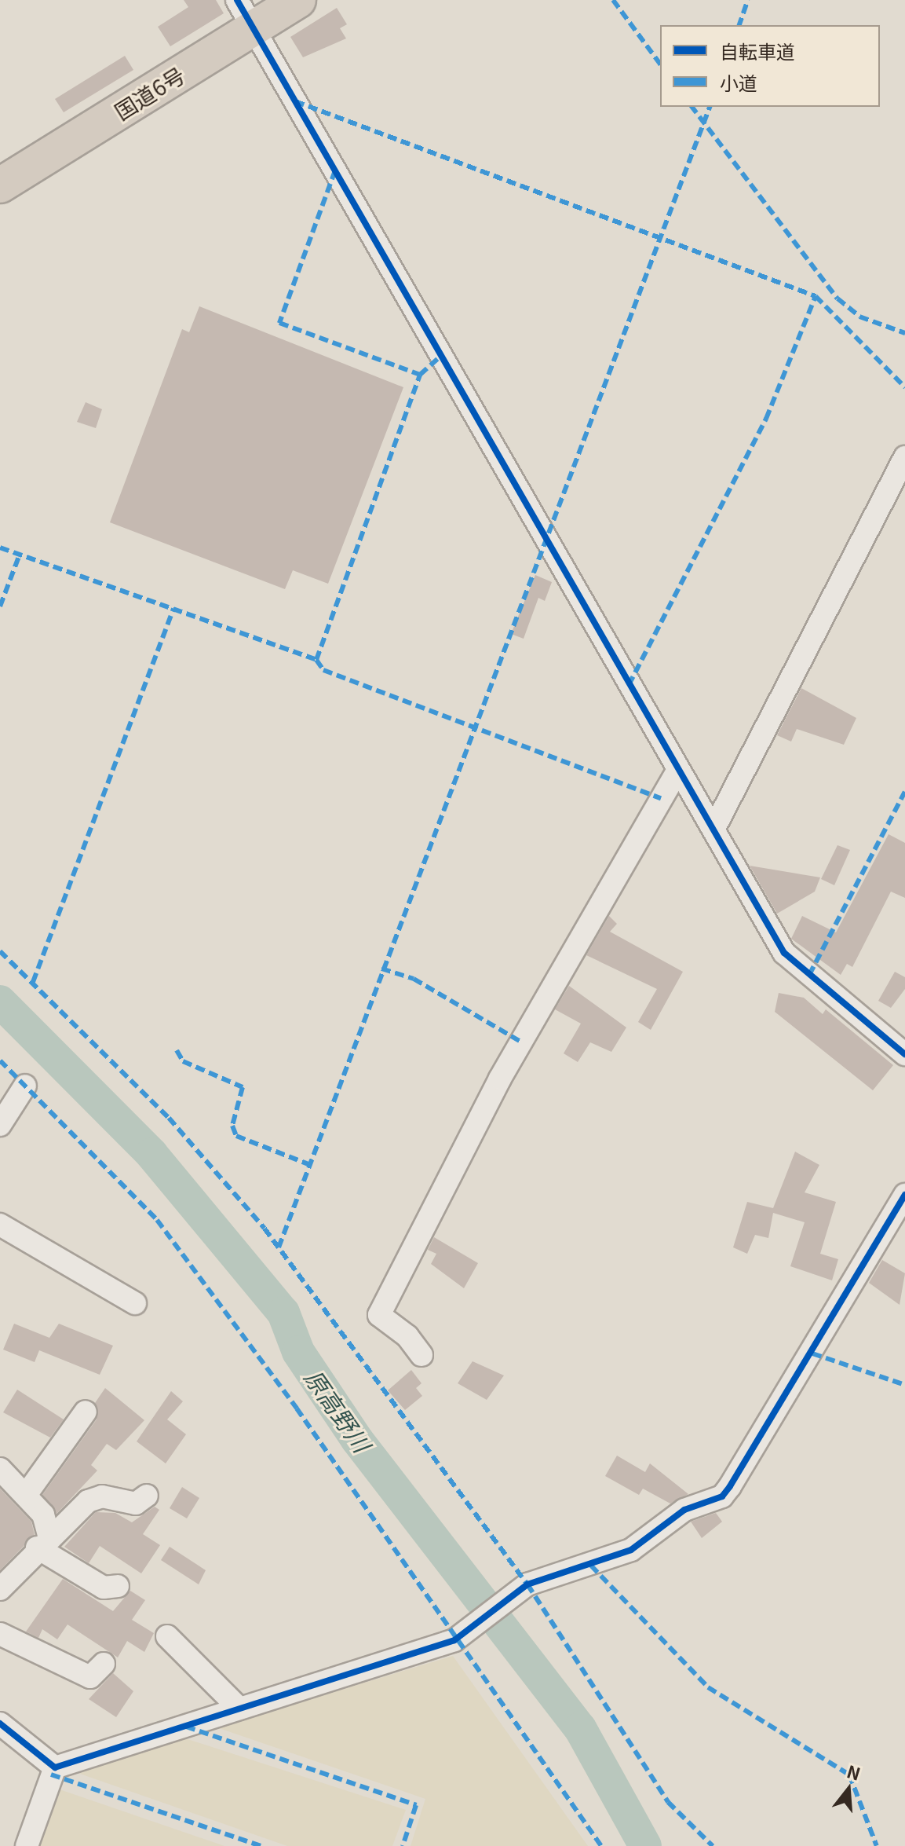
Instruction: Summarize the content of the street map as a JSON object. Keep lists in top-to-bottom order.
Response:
{
  "streets": {
    "highway": ["国道6号"]
  },
  "water": ["原高野川"],
  "legend": ["自転車道", "小道"],
  "north": "top"
}
